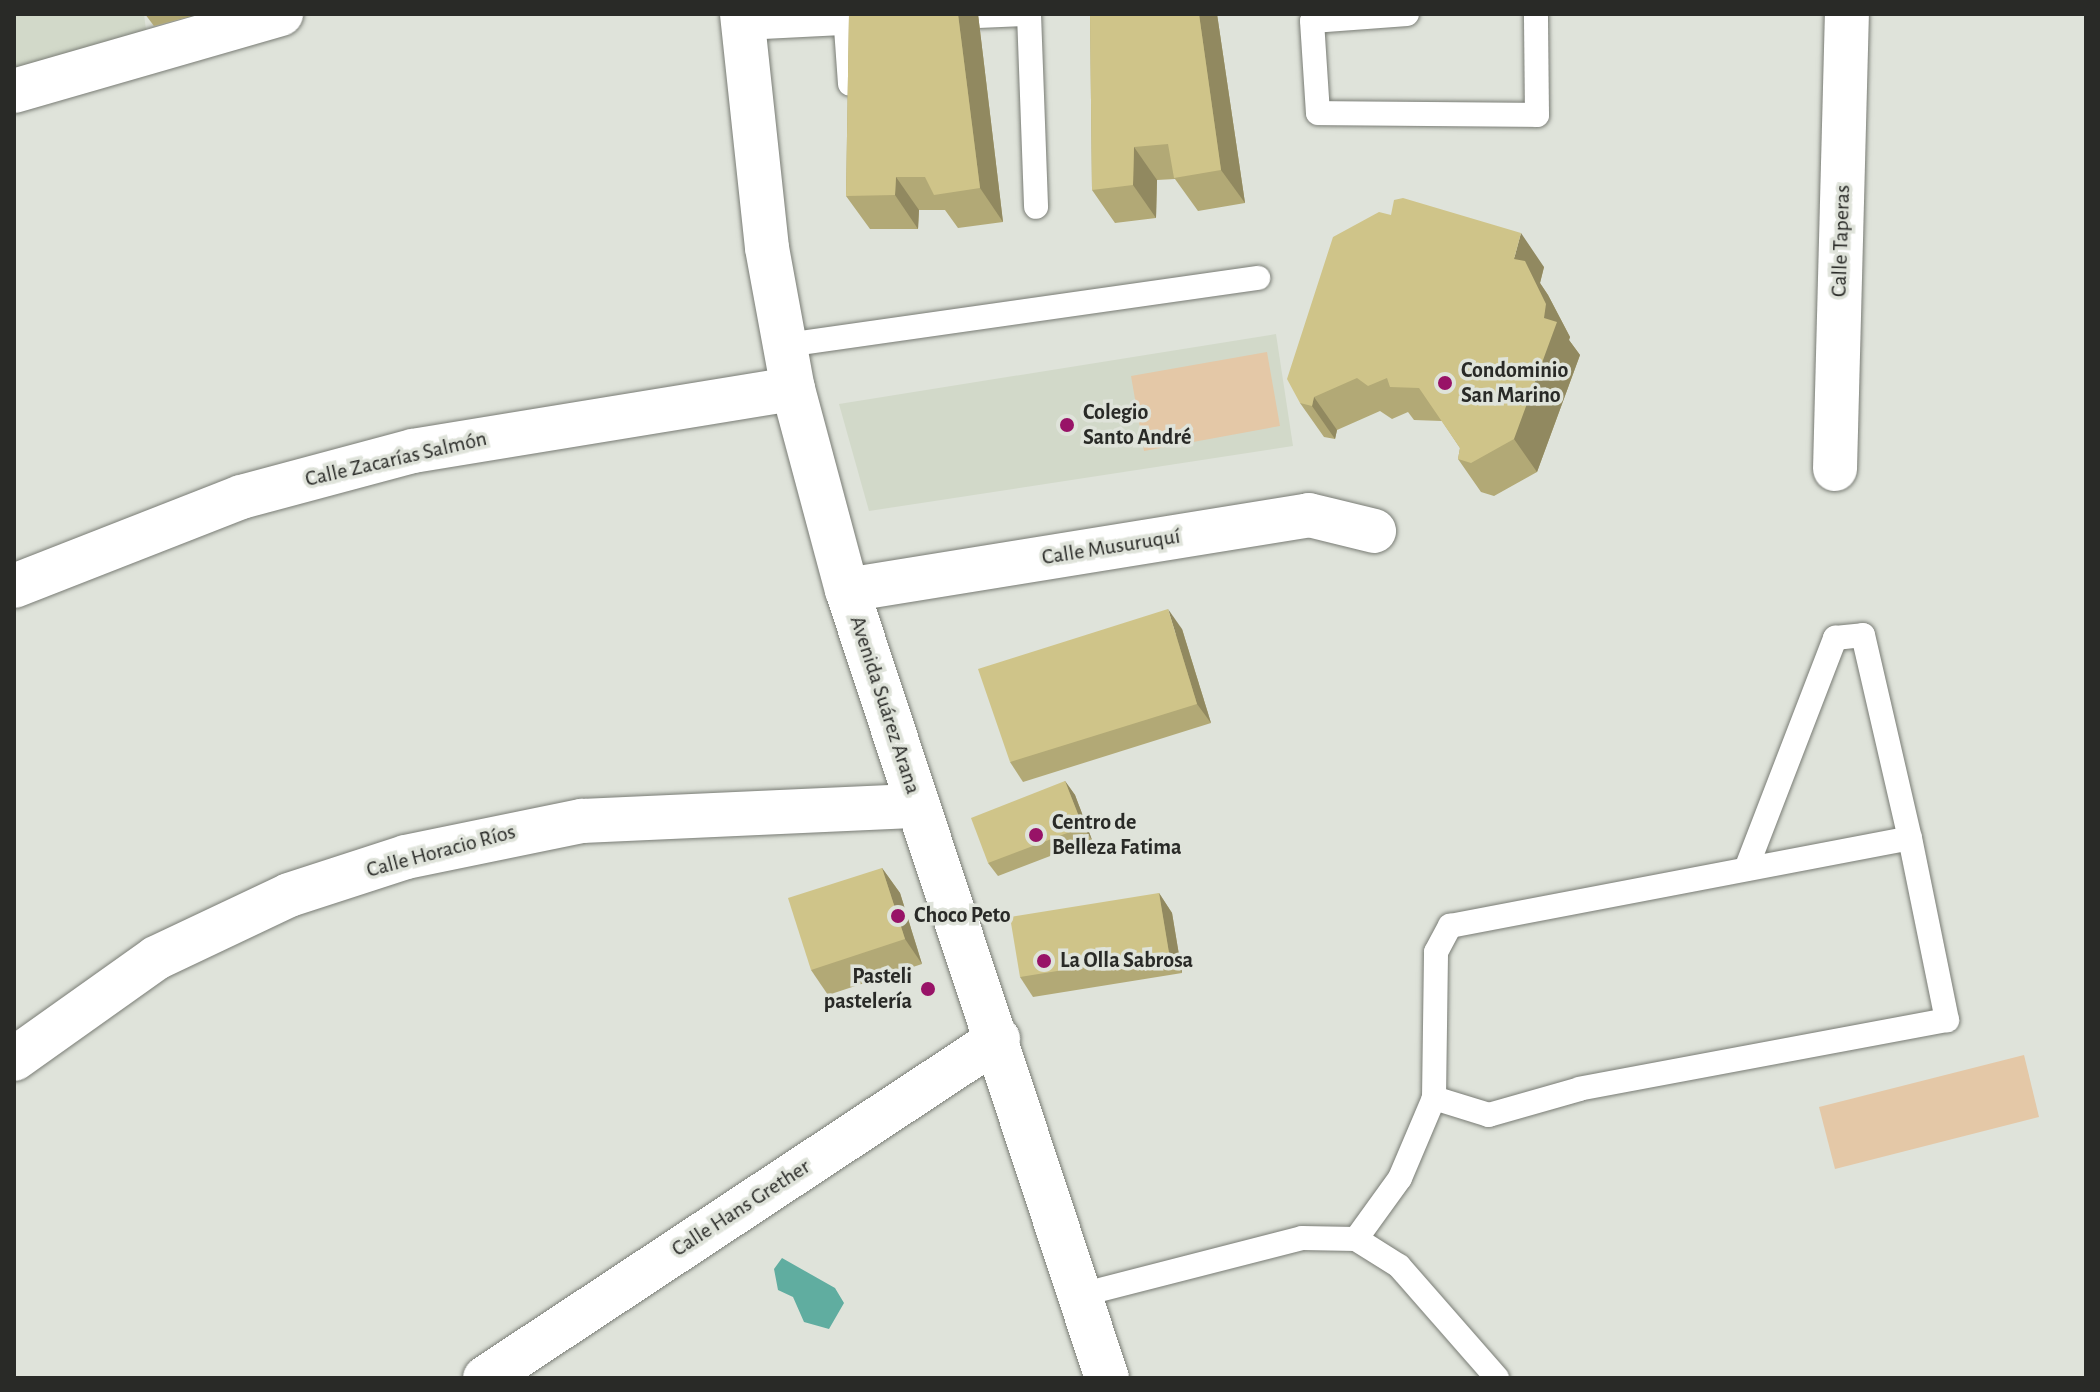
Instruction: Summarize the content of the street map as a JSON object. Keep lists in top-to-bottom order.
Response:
{
  "streets": {
    "street": [
      "Calle Taperas",
      "Calle Zacarías Salmón",
      "Calle Musuruquí",
      "Avenida Suárez Arana",
      "Calle Horacio Ríos",
      "Calle Hans Grether"
    ]
  },
  "crossings": [
    ["Calle Zacarías Salmón", "Avenida Suárez Arana"],
    ["Calle Musuruquí", "Avenida Suárez Arana"],
    ["Avenida Suárez Arana", "Calle Horacio Ríos"],
    ["Avenida Suárez Arana", "Calle Hans Grether"]
  ],
  "places": [
    "Condominio San Marino",
    "Colegio Santo André",
    "Centro de Belleza Fatima",
    "Choco Peto",
    "La Olla Sabrosa",
    "Pasteli pastelería"
  ]
}
